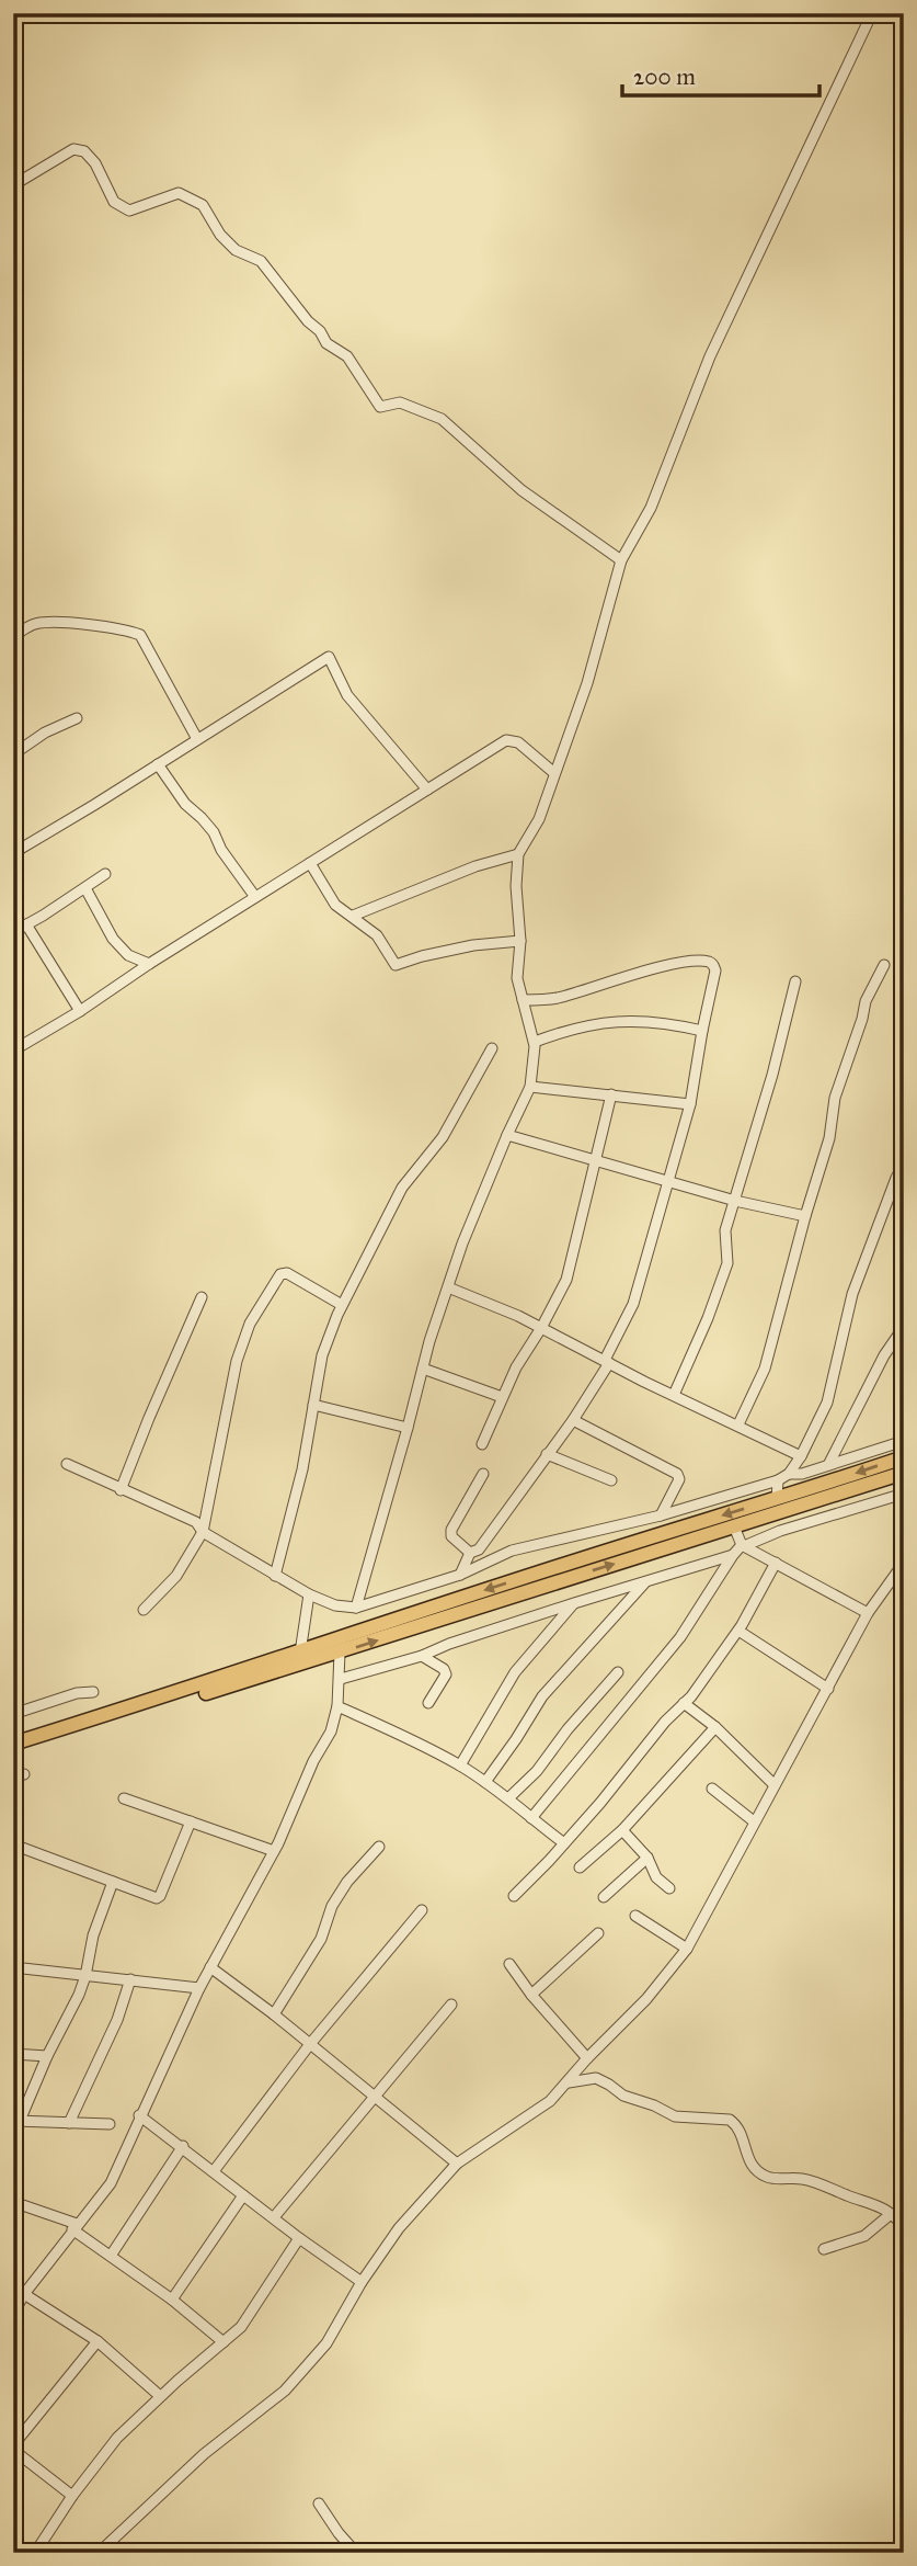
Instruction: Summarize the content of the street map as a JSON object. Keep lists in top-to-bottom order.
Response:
{
  "scale_bar": "200 m"
}
